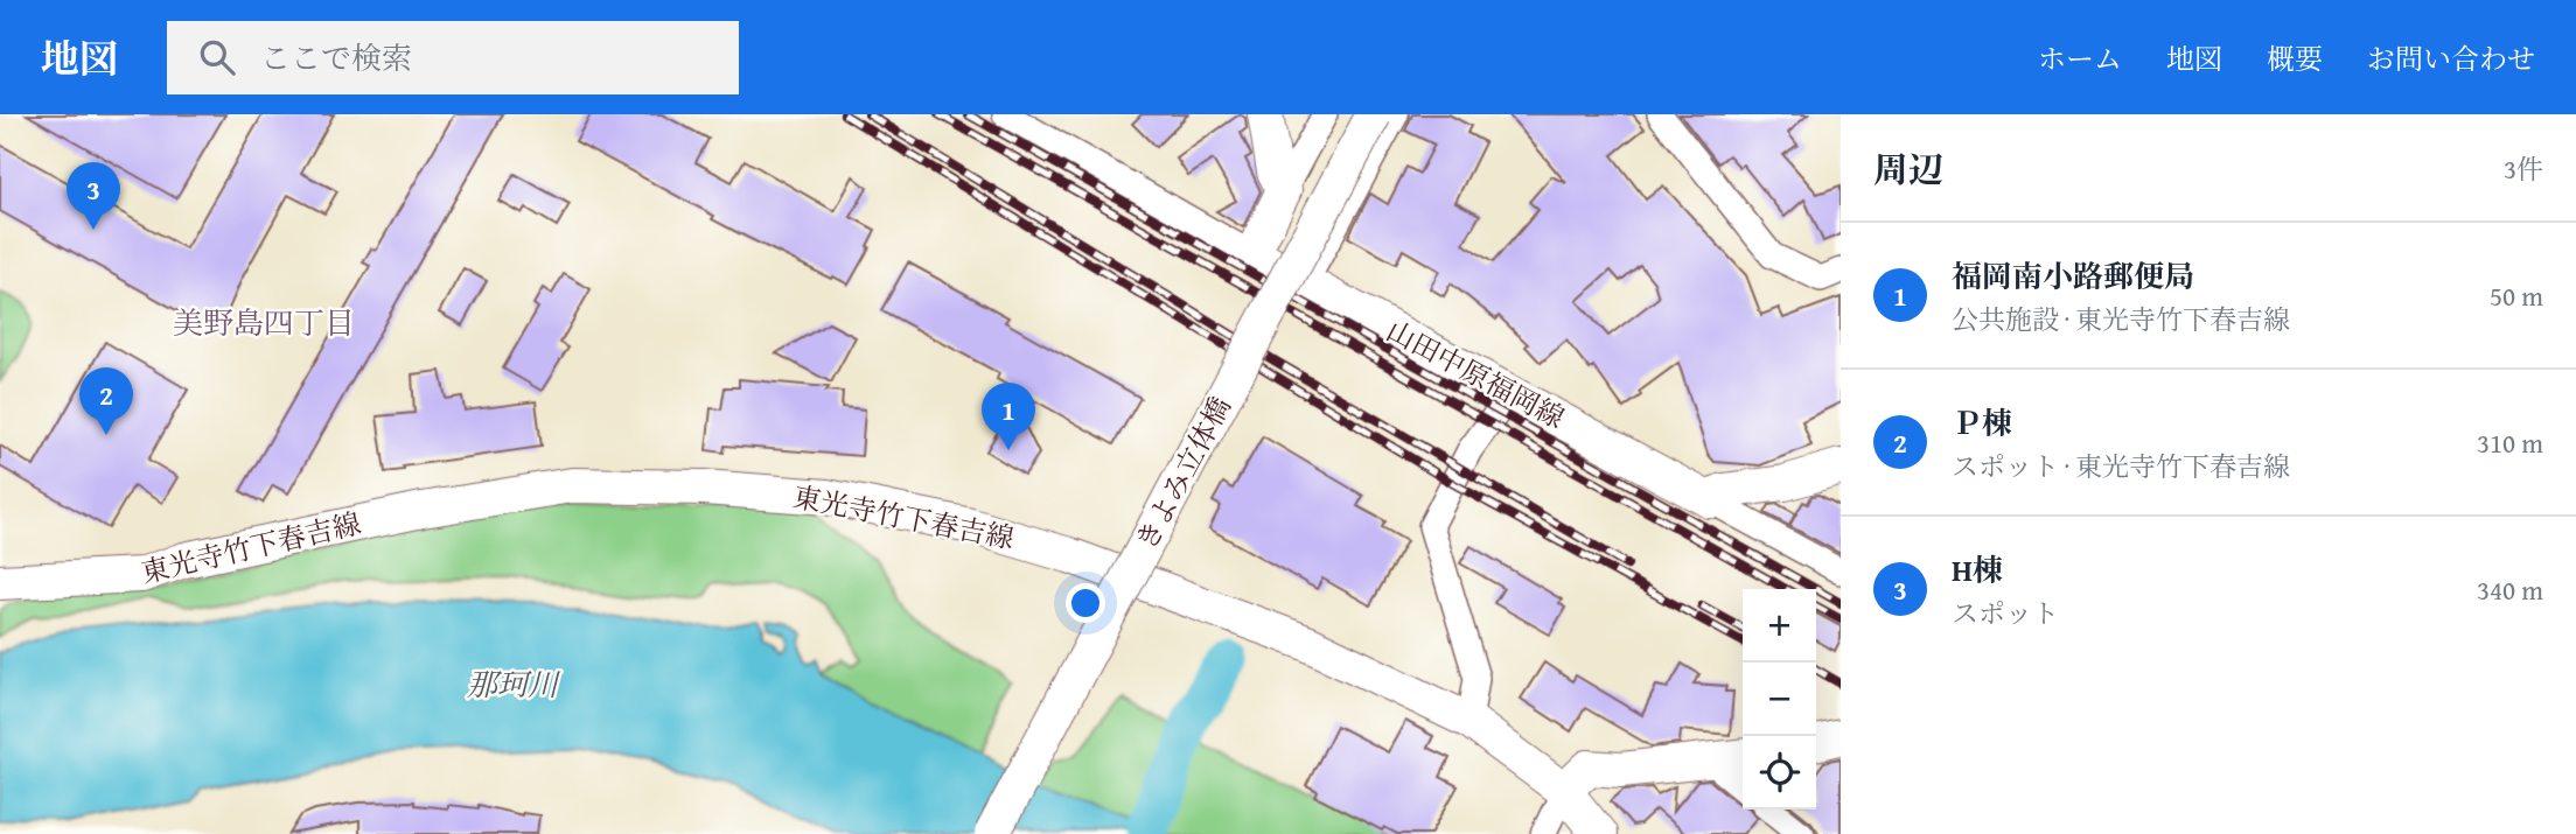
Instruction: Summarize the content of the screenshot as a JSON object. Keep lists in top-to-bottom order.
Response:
{
  "streets": {
    "main road": ["山田中原福岡線", "きよみ立体橋", "東光寺竹下春吉線"]
  },
  "districts": ["美野島四丁目"],
  "water": ["那珂川"],
  "page": {
    "header": "地図",
    "search": "ここで検索",
    "nav": [
      "ホーム",
      "地図",
      "概要",
      "お問い合わせ"
    ],
    "heading": ["周辺", "3件"],
    "pins": ["3", "2", "1"],
    "list": [
      {
        "mark": "1",
        "name": "福岡南小路郵便局",
        "note": "公共施設 · 東光寺竹下春吉線",
        "value": "50 m"
      },
      {
        "mark": "2",
        "name": "Ｐ棟",
        "note": "スポット · 東光寺竹下春吉線",
        "value": "310 m"
      },
      {
        "mark": "3",
        "name": "H棟",
        "note": "スポット",
        "value": "340 m"
      }
    ],
    "map_buttons": ["+", "−"]
  }
}
